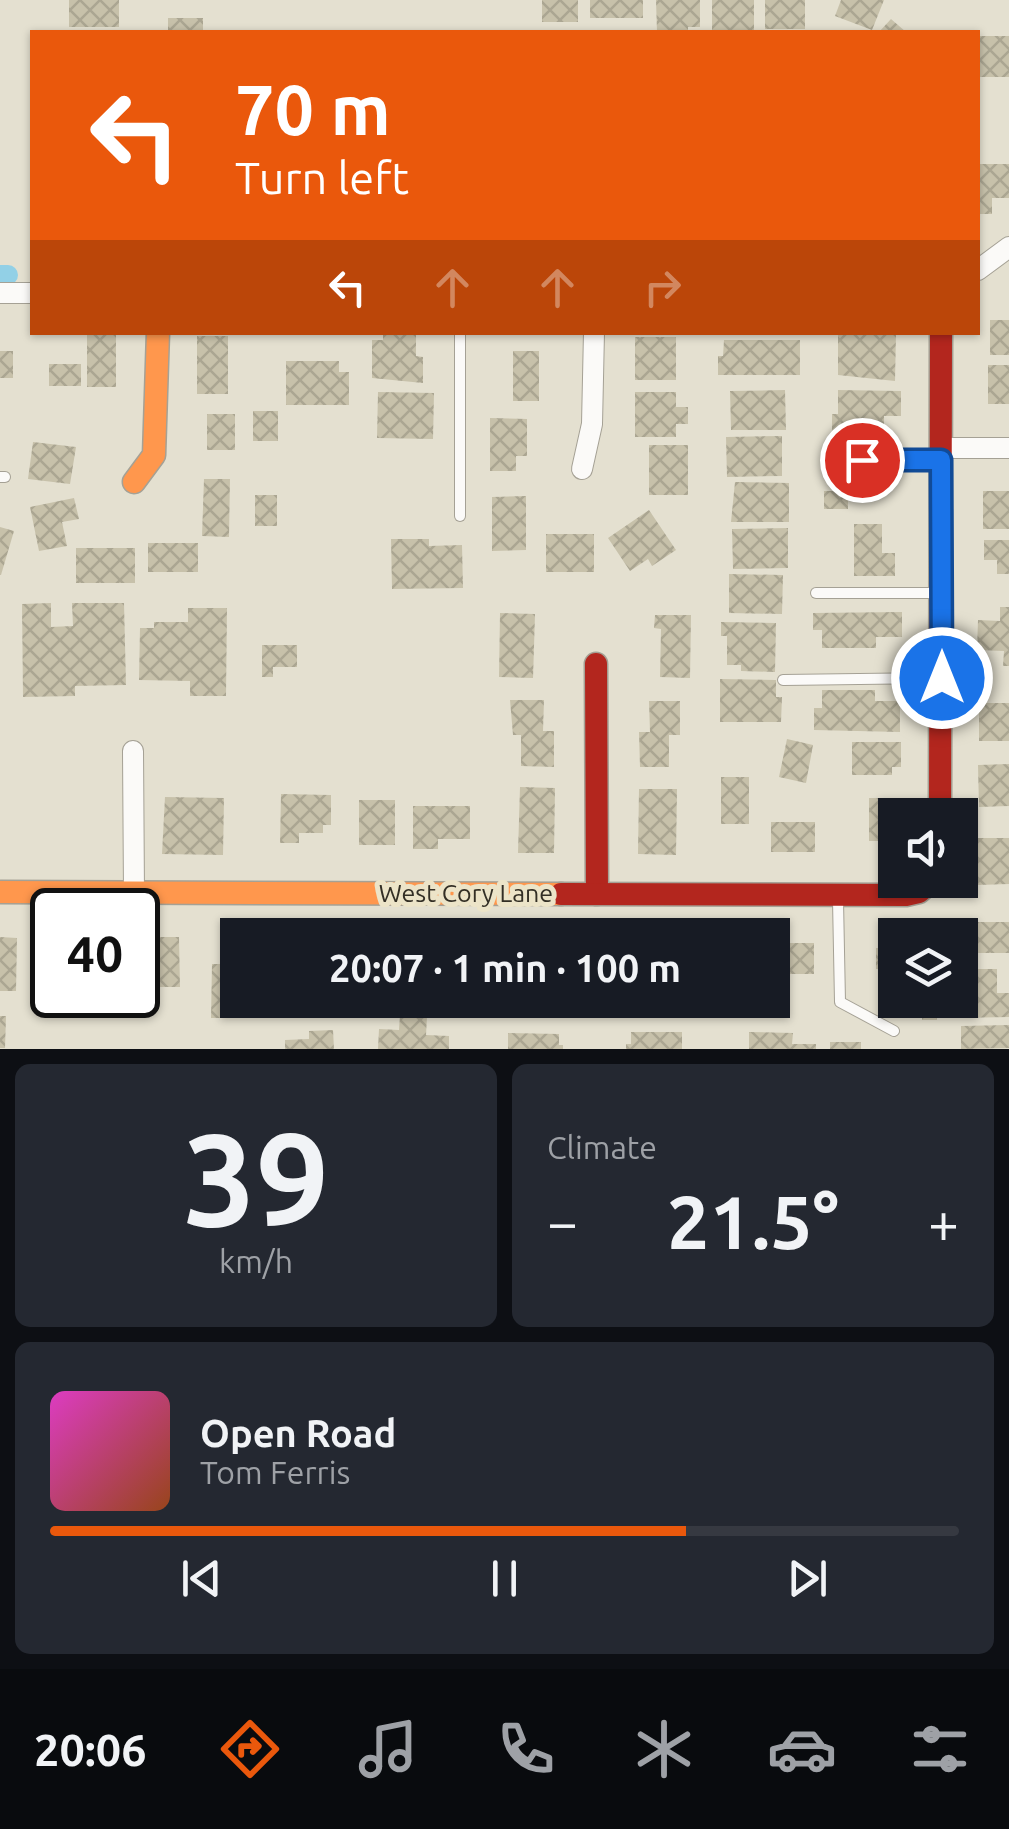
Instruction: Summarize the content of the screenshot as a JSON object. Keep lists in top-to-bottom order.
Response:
{
  "streets": {
    "street": ["West Cory Lane"]
  },
  "page": {
    "turn": ["70 m", "Turn left"],
    "limit": "40",
    "trip": "20:07 · 1 min · 100 m",
    "tile": [
      ["39", "km/h"],
      "Climate"
    ],
    "heat": ["−", "21.5°", "+"],
    "song": ["Open Road", "Tom Ferris"],
    "tabs": "20:06"
  }
}
